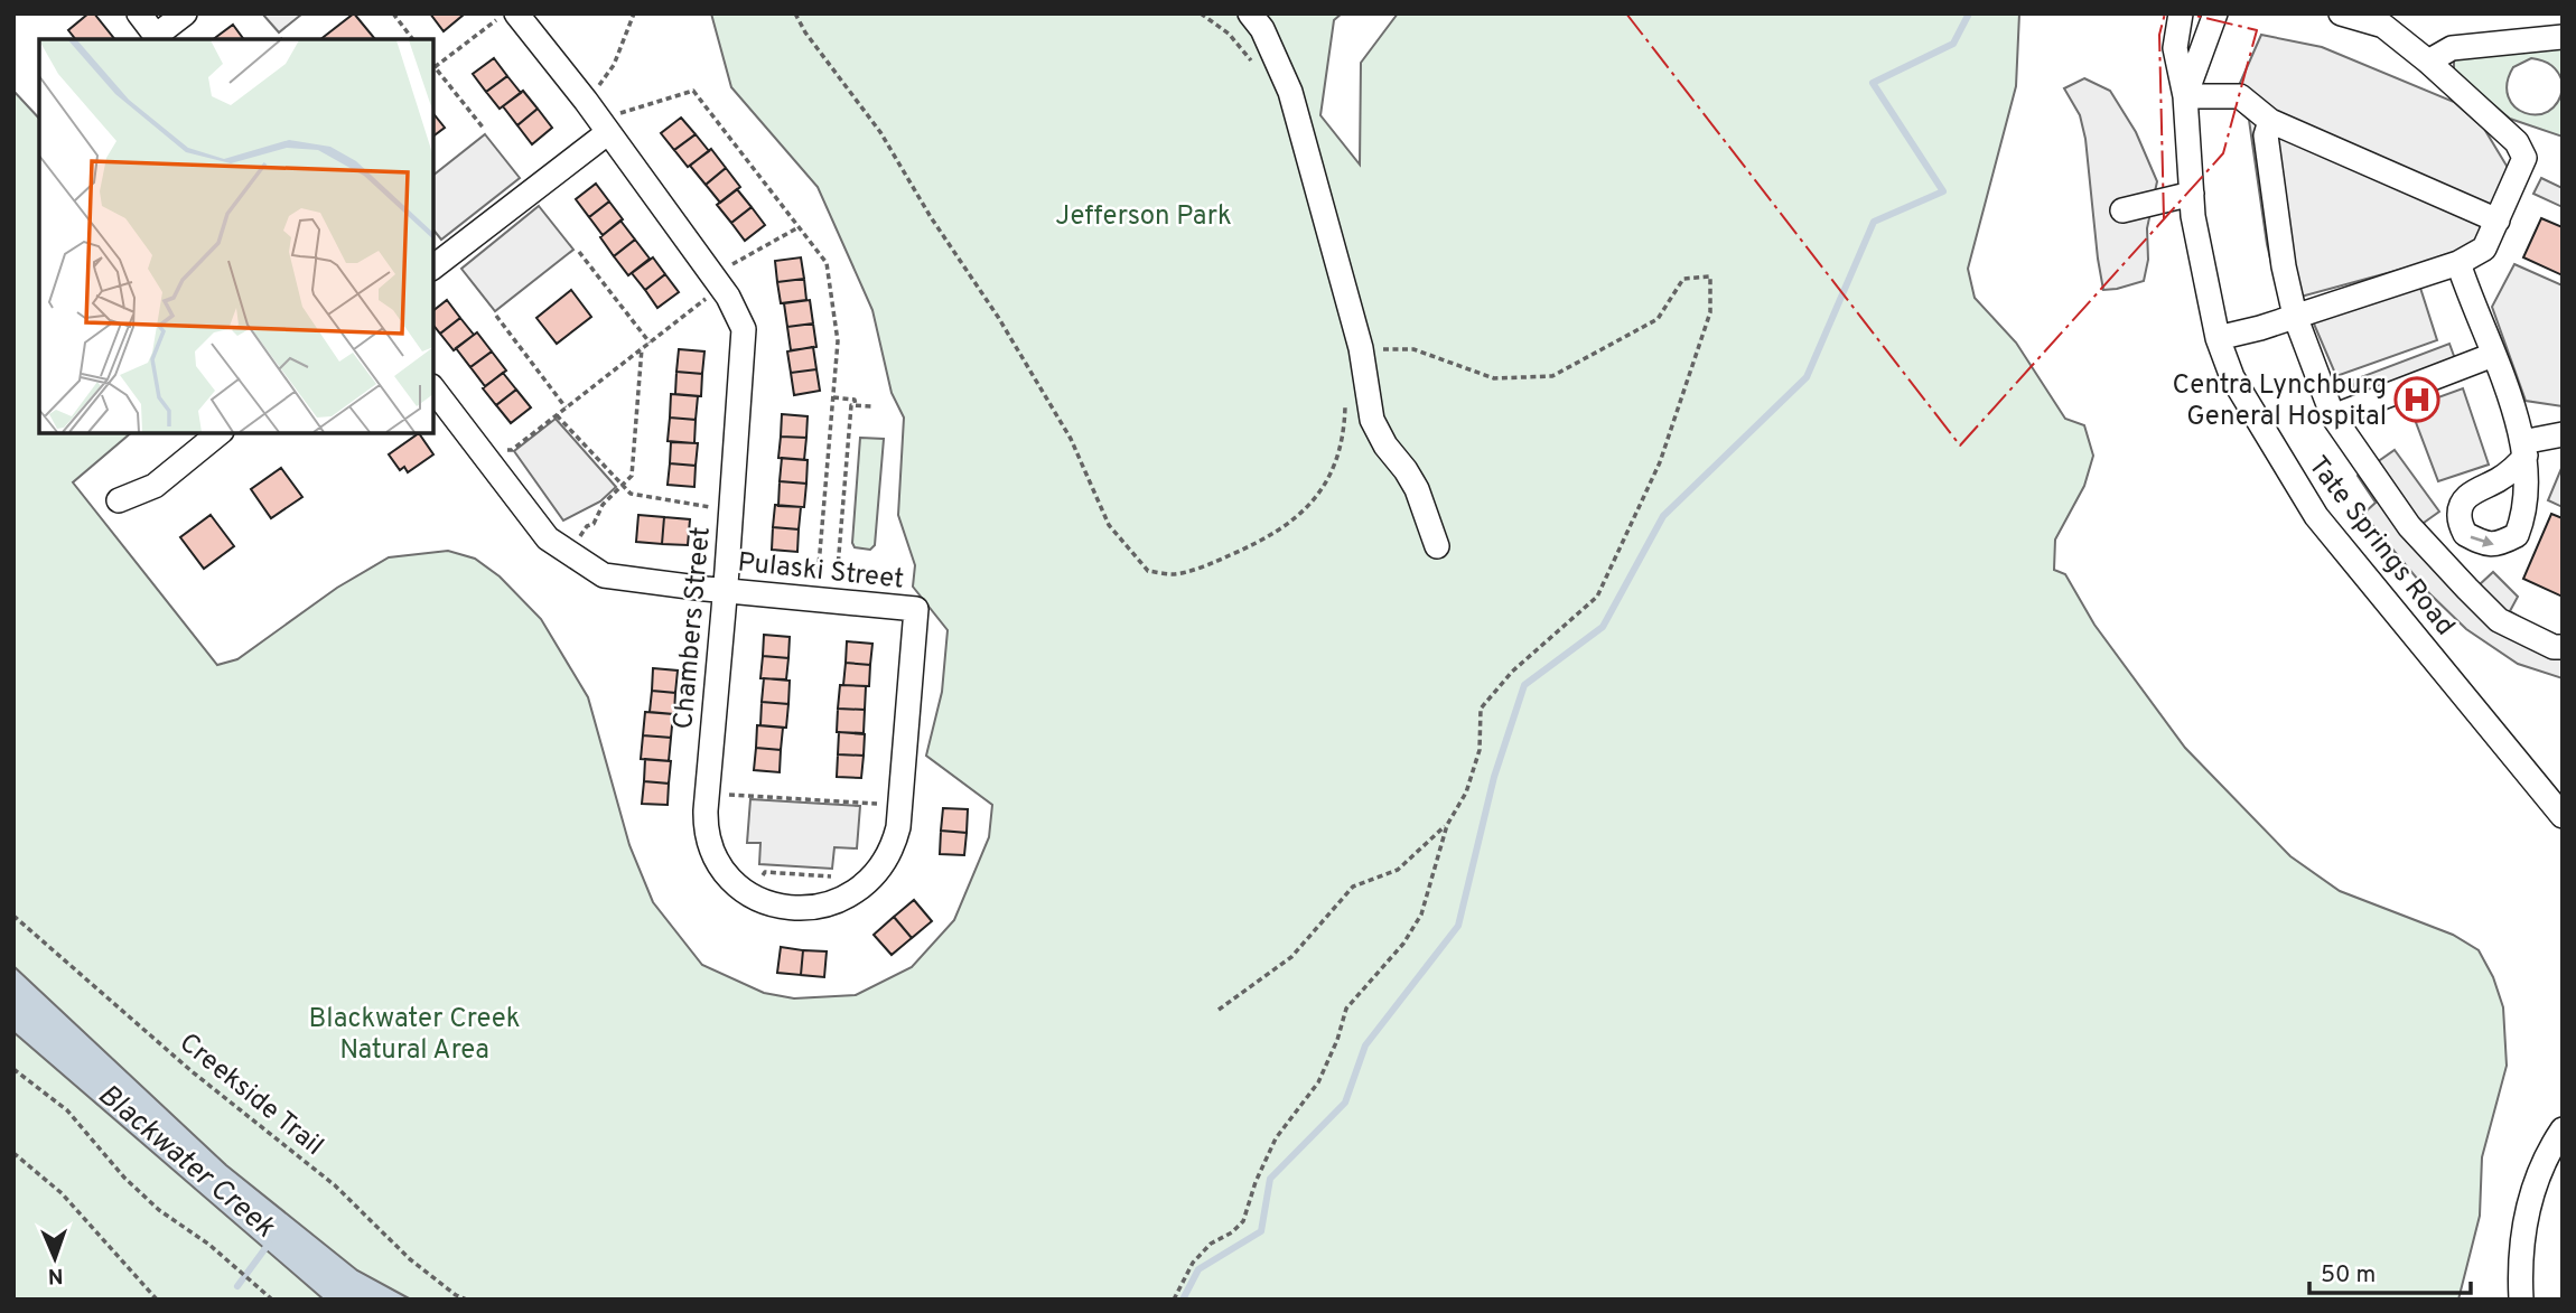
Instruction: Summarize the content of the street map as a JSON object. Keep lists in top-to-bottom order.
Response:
{
  "streets": {
    "street": ["Tate Springs Road", "Pulaski Street", "Chambers Street"],
    "path": ["Creekside Trail"]
  },
  "crossings": [
    ["Pulaski Street", "Chambers Street"]
  ],
  "water": ["Blackwater Creek"],
  "parks": ["Jefferson Park", "Blackwater Creek Natural Area"],
  "places": {
    "hospital": ["Centra Lynchburg General Hospital"]
  },
  "scale_bar": "50 m",
  "north": "bottom"
}
